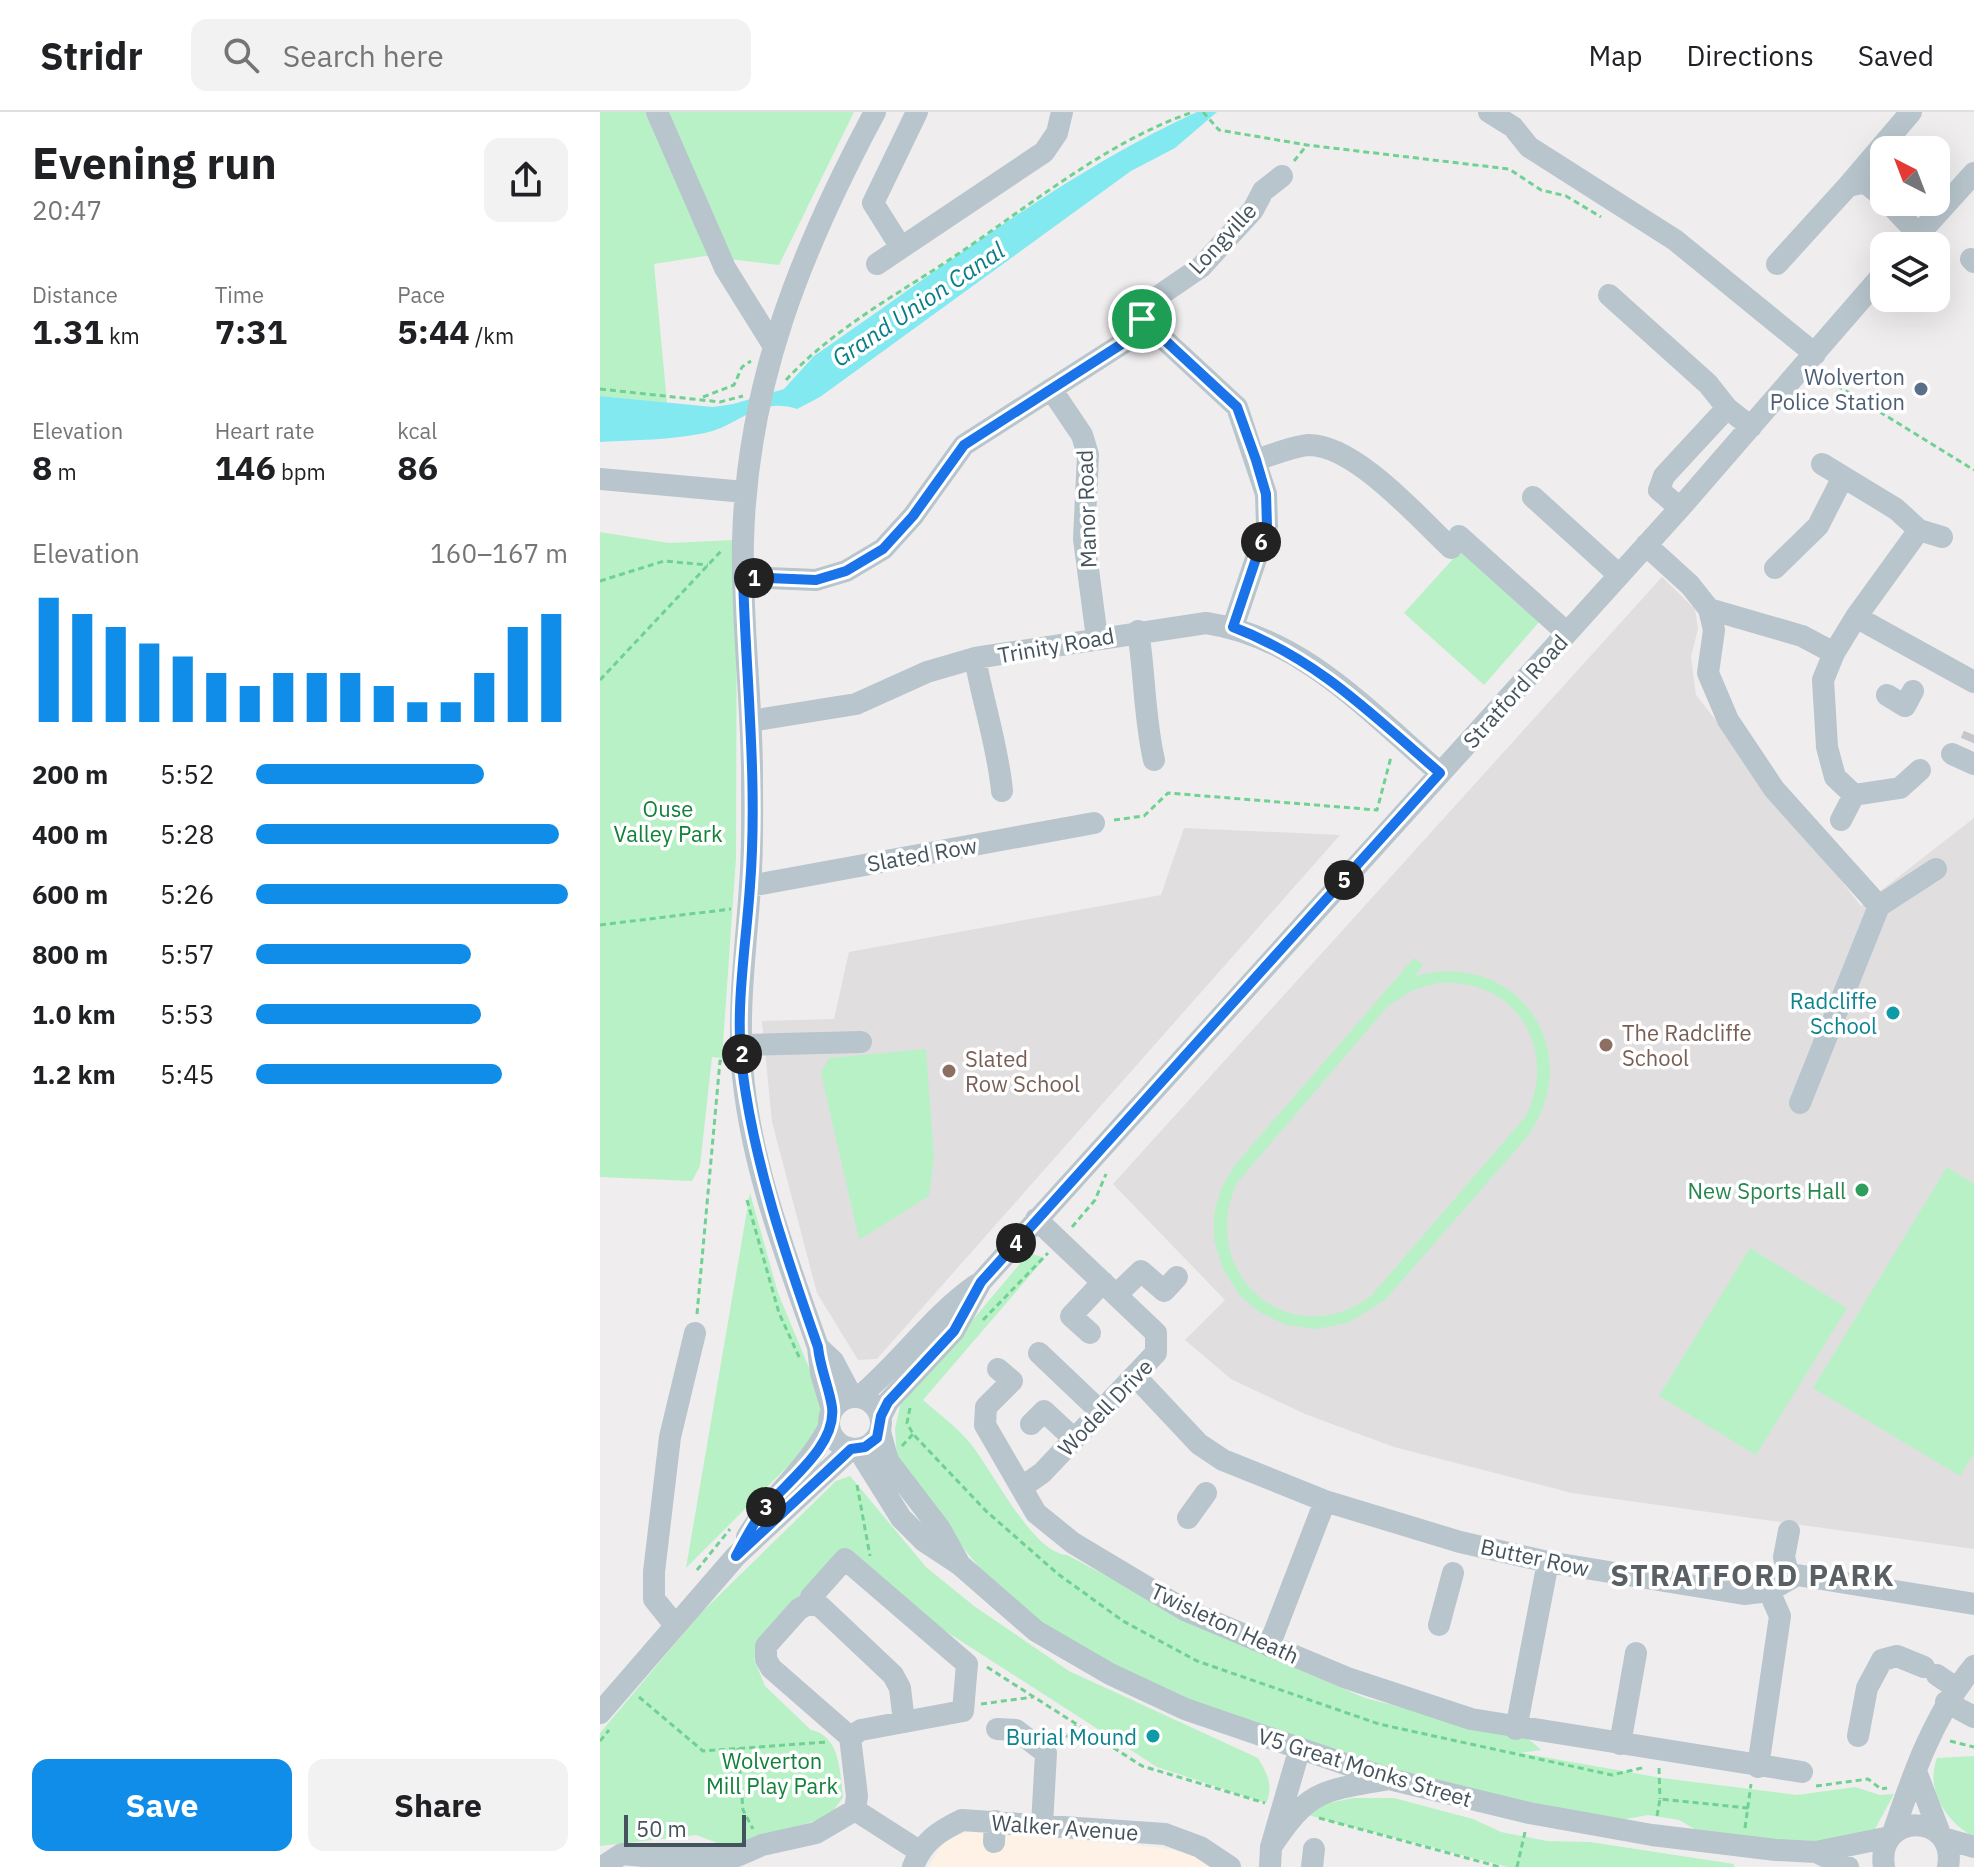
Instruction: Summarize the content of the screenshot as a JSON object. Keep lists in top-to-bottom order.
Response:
{
  "streets": {
    "street": [
      "Longville",
      "Manor Road",
      "Trinity Road",
      "Stratford Road",
      "Slated Row",
      "Wodell Drive",
      "Butter Row",
      "Twisleton Heath",
      "V5 Great Monks Street",
      "Walker Avenue"
    ]
  },
  "crossings": [
    ["Longville", "Manor Road"],
    ["Manor Road", "Trinity Road"],
    ["Trinity Road", "Stratford Road"],
    ["Stratford Road", "Wodell Drive"],
    ["Stratford Road", "V5 Great Monks Street"],
    ["Wodell Drive", "Butter Row"],
    ["Wodell Drive", "Twisleton Heath"]
  ],
  "districts": ["STRATFORD PARK"],
  "water": ["Grand Union Canal"],
  "parks": ["Ouse Valley Park", "Wolverton Mill Play Park"],
  "places": [
    "Wolverton Police Station",
    "Radcliffe School",
    "The Radcliffe School",
    "Slated Row School",
    "New Sports Hall",
    "Burial Mound"
  ],
  "scale_bar": "50 m",
  "north": "top left",
  "page": {
    "header": "Stridr",
    "search": "Search here",
    "nav": ["Map", "Directions", "Saved"],
    "heading": ["Evening run", "20:47"],
    "stats": [
      ["Distance", "1.31 km"],
      ["Time", "7:31"],
      ["Pace", "5:44 /km"],
      ["Elevation", "8 m"],
      ["Heart rate", "146 bpm"],
      ["kcal", "86"]
    ],
    "chart": ["Elevation", "160–167 m"],
    "pins": [
      "6",
      "1",
      "5",
      "2",
      "4",
      "3"
    ],
    "list": [
      {
        "name": "200 m",
        "note": "5:52"
      },
      {
        "name": "400 m",
        "note": "5:28"
      },
      {
        "name": "600 m",
        "note": "5:26"
      },
      {
        "name": "800 m",
        "note": "5:57"
      },
      {
        "name": "1.0 km",
        "note": "5:53"
      },
      {
        "name": "1.2 km",
        "note": "5:45"
      }
    ],
    "buttons": ["Save", "Share"],
    "scale": "50 m"
  }
}
